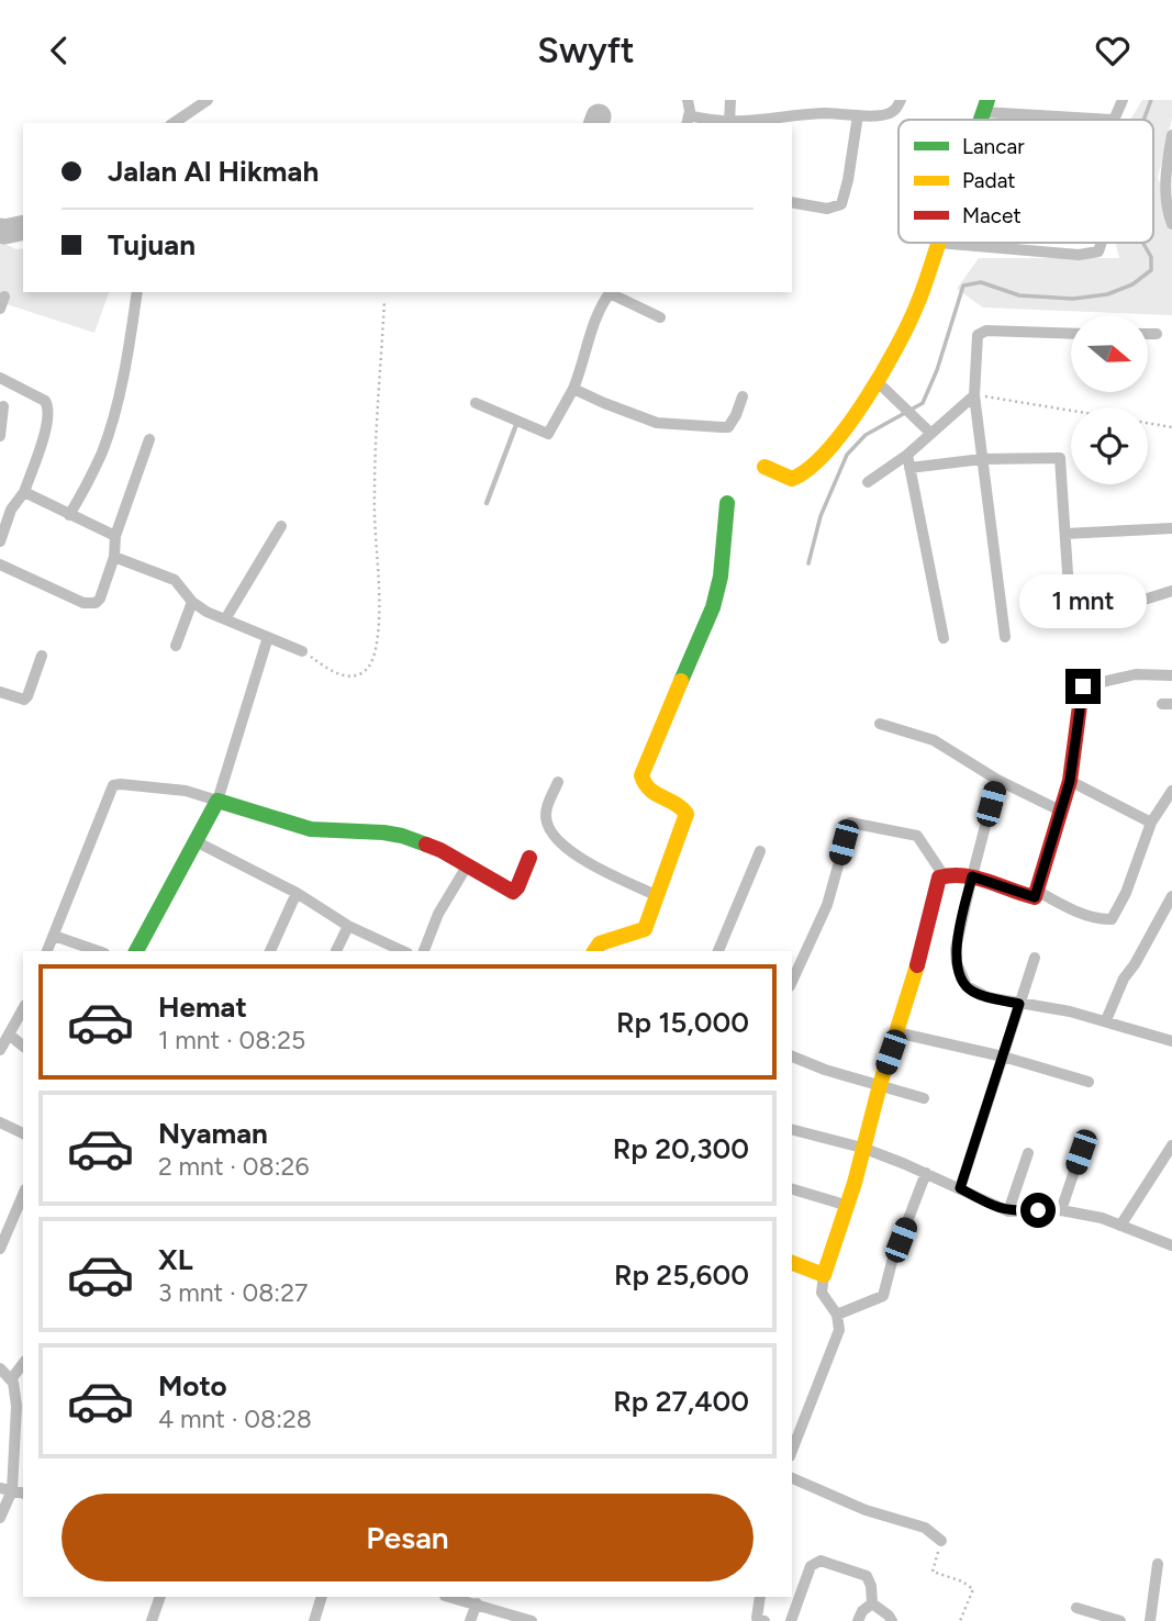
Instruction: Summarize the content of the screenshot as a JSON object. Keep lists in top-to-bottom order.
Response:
{
  "legend": ["Lancar", "Padat", "Macet"],
  "north": "right",
  "page": {
    "header": "Swyft",
    "banner": ["Jalan Al Hikmah", "Tujuan"],
    "bubble": "1 mnt",
    "list": [
      {
        "name": "Hemat",
        "note": "1 mnt · 08:25",
        "value": "Rp 15,000"
      },
      {
        "name": "Nyaman",
        "note": "2 mnt · 08:26",
        "value": "Rp 20,300"
      },
      {
        "name": "XL",
        "note": "3 mnt · 08:27",
        "value": "Rp 25,600"
      },
      {
        "name": "Moto",
        "note": "4 mnt · 08:28",
        "value": "Rp 27,400"
      }
    ],
    "buttons": "Pesan"
  }
}
